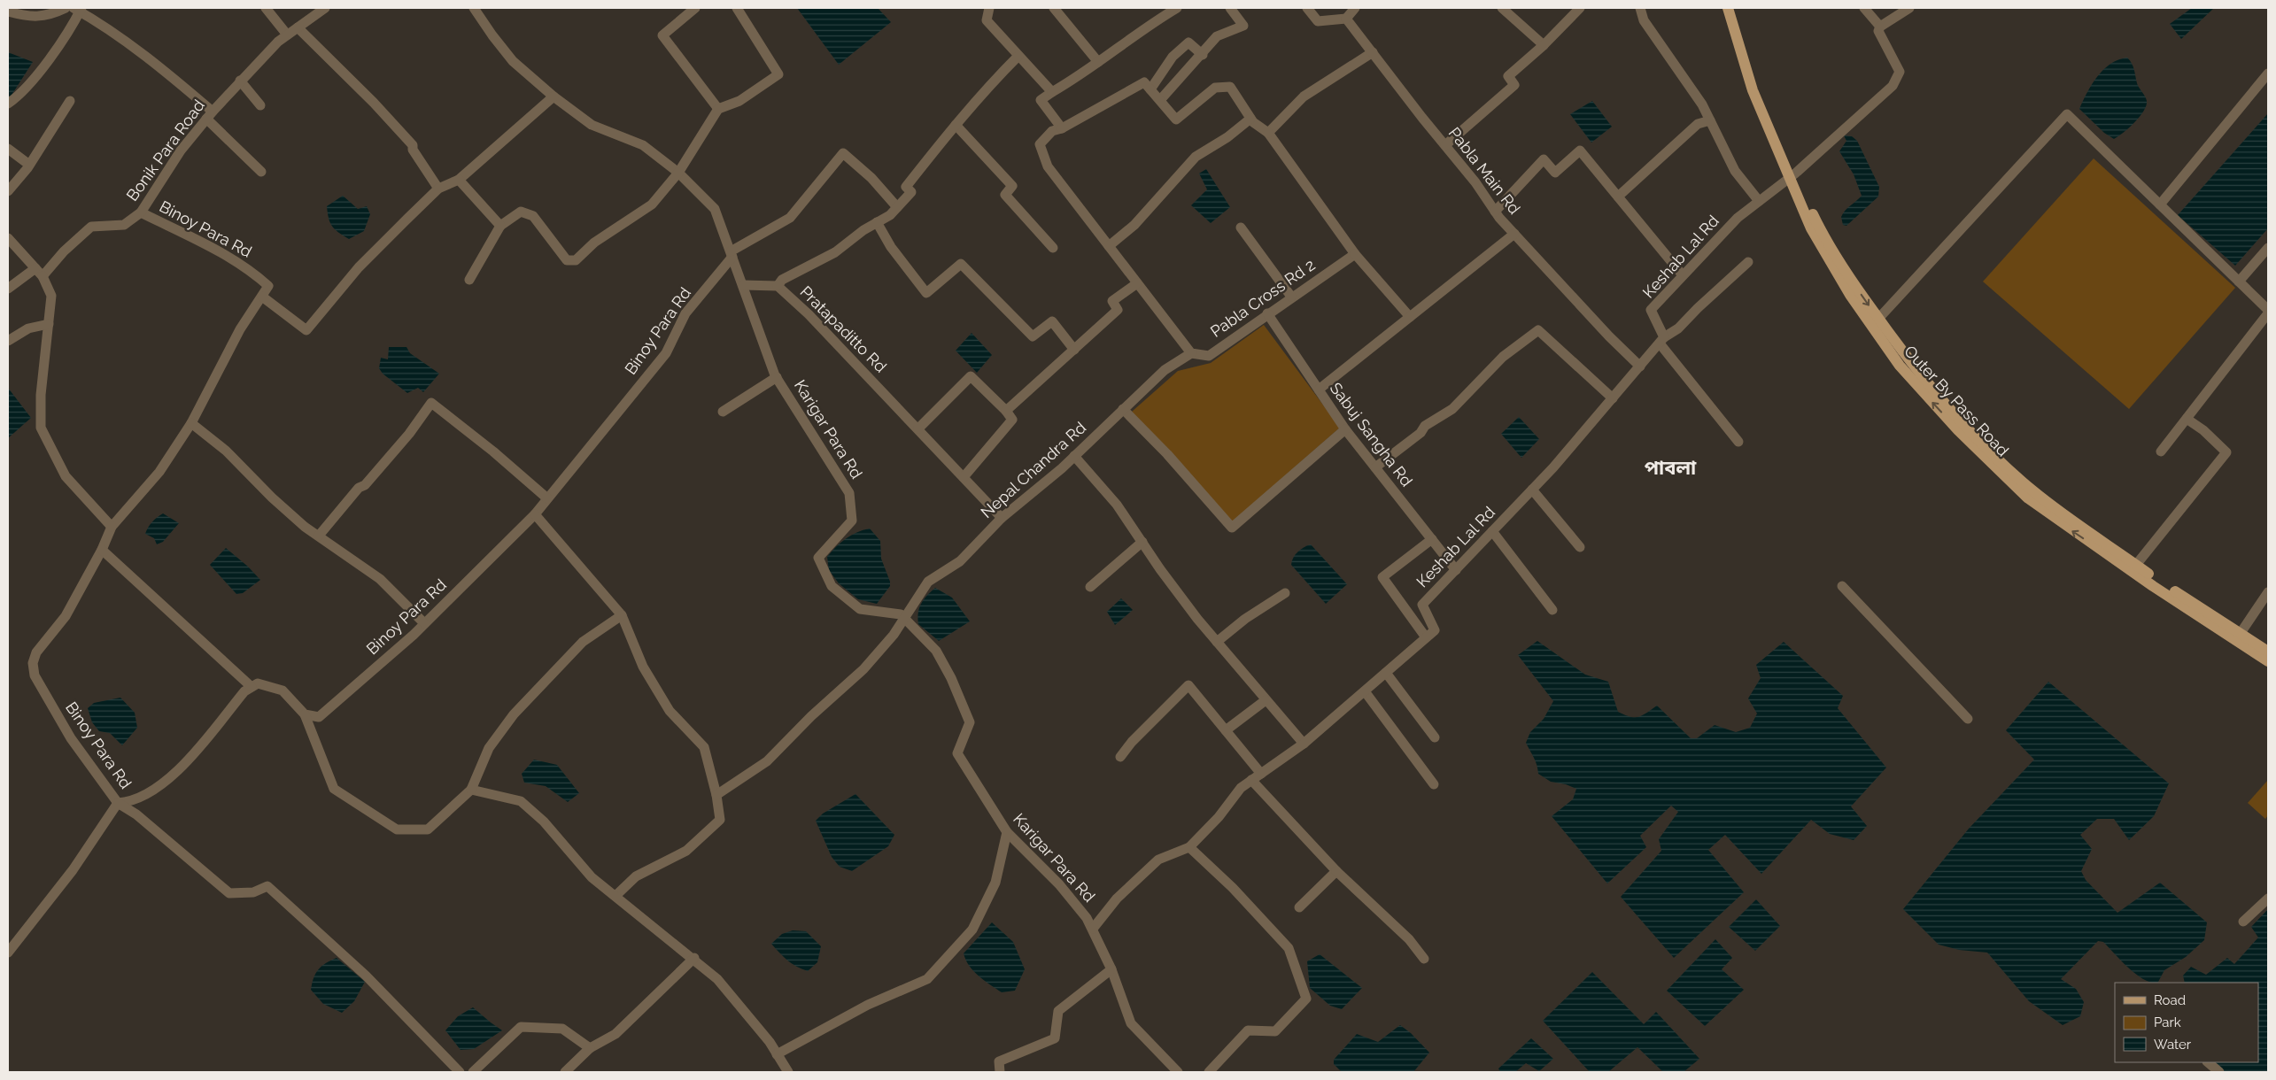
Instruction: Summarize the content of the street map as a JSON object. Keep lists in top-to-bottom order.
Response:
{
  "streets": {
    "main road": ["Outer By Pass Road"],
    "street": [
      "Bonik Para Road",
      "Pabla Main Rd",
      "Binoy Para Rd",
      "Keshab Lal Rd",
      "Pabla Cross Rd 2",
      "Pratapaditto Rd",
      "Karigar Para Rd",
      "Sabuj Sangha Rd",
      "Nepal Chandra Rd"
    ]
  },
  "crossings": [
    ["Bonik Para Road", "Binoy Para Rd"],
    ["Pabla Main Rd", "Keshab Lal Rd"],
    ["Keshab Lal Rd", "Outer By Pass Road"],
    ["Keshab Lal Rd", "Sabuj Sangha Rd"],
    ["Pabla Cross Rd 2", "Sabuj Sangha Rd"],
    ["Pabla Cross Rd 2", "Nepal Chandra Rd"],
    ["Pratapaditto Rd", "Karigar Para Rd"],
    ["Pratapaditto Rd", "Nepal Chandra Rd"],
    ["Karigar Para Rd", "Nepal Chandra Rd"]
  ],
  "districts": ["পাবলা"],
  "legend": ["Road", "Park", "Water"]
}
